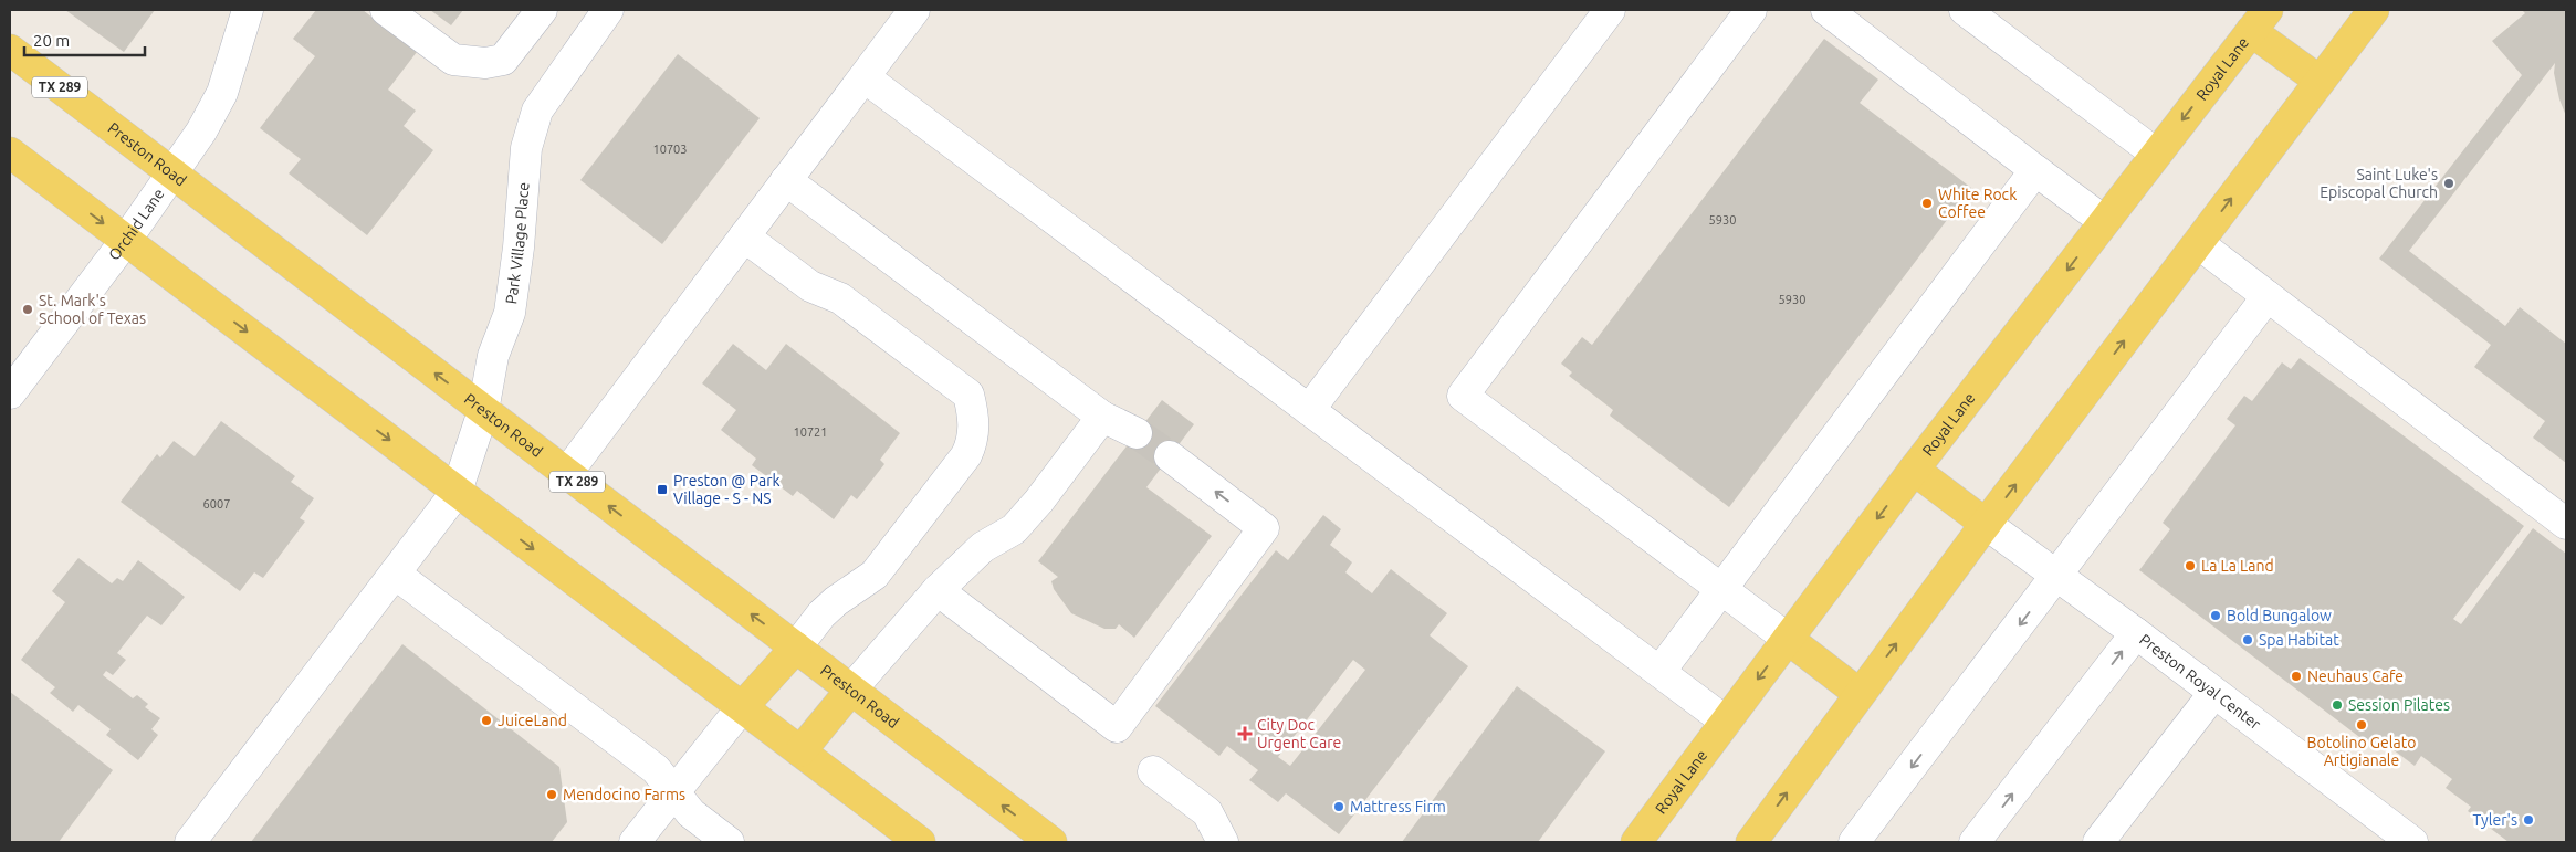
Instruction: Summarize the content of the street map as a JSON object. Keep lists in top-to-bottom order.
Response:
{
  "streets": {
    "main road": ["Royal Lane", "TX 289", "Preston Road"],
    "street": ["Orchid Lane", "Park Village Place", "Preston Royal Center"]
  },
  "crossings": [
    ["Preston Road", "Orchid Lane"],
    ["Preston Road", "Park Village Place"]
  ],
  "places": {
    "other": [
      "Saint Luke's Episcopal Church",
      "White Rock Coffee",
      "St. Mark's School of Texas",
      "La La Land",
      "Bold Bungalow",
      "Spa Habitat",
      "Neuhaus Cafe",
      "Session Pilates",
      "JuiceLand",
      "Botolino Gelato Artigianale",
      "Mendocino Farms",
      "Mattress Firm",
      "Tyler's"
    ],
    "transit": ["Preston @ Park Village - S - NS"],
    "health": ["City Doc Urgent Care"]
  },
  "house_numbers": [
    "10703",
    "5930",
    "5930",
    "10721",
    "6007"
  ],
  "scale_bar": "20 m"
}
